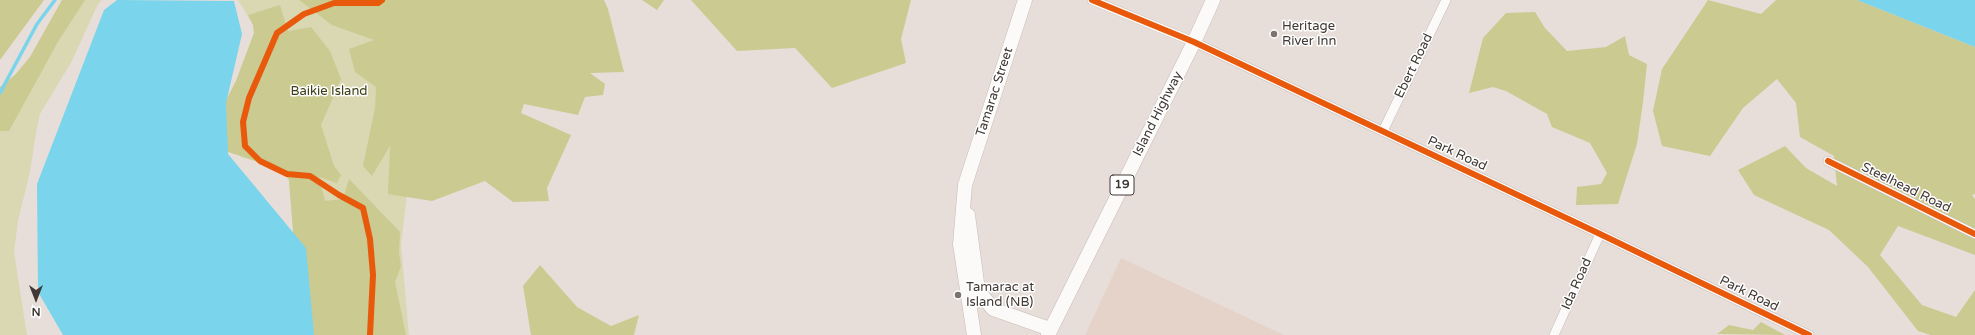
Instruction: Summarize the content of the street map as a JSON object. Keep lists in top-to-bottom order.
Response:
{
  "streets": {
    "main road": ["Tamarac Street", "Island Highway", "19"],
    "street": [
      "Ebert Road",
      "Park Road",
      "Steelhead Road",
      "Ida Road"
    ]
  },
  "crossings": [
    ["Ebert Road", "Park Road"],
    ["Island Highway", "Park Road"],
    ["Park Road", "Ida Road"]
  ],
  "parks": ["Baikie Island"],
  "places": ["Heritage River Inn", "Tamarac at Island (NB)"],
  "north": "bottom"
}
